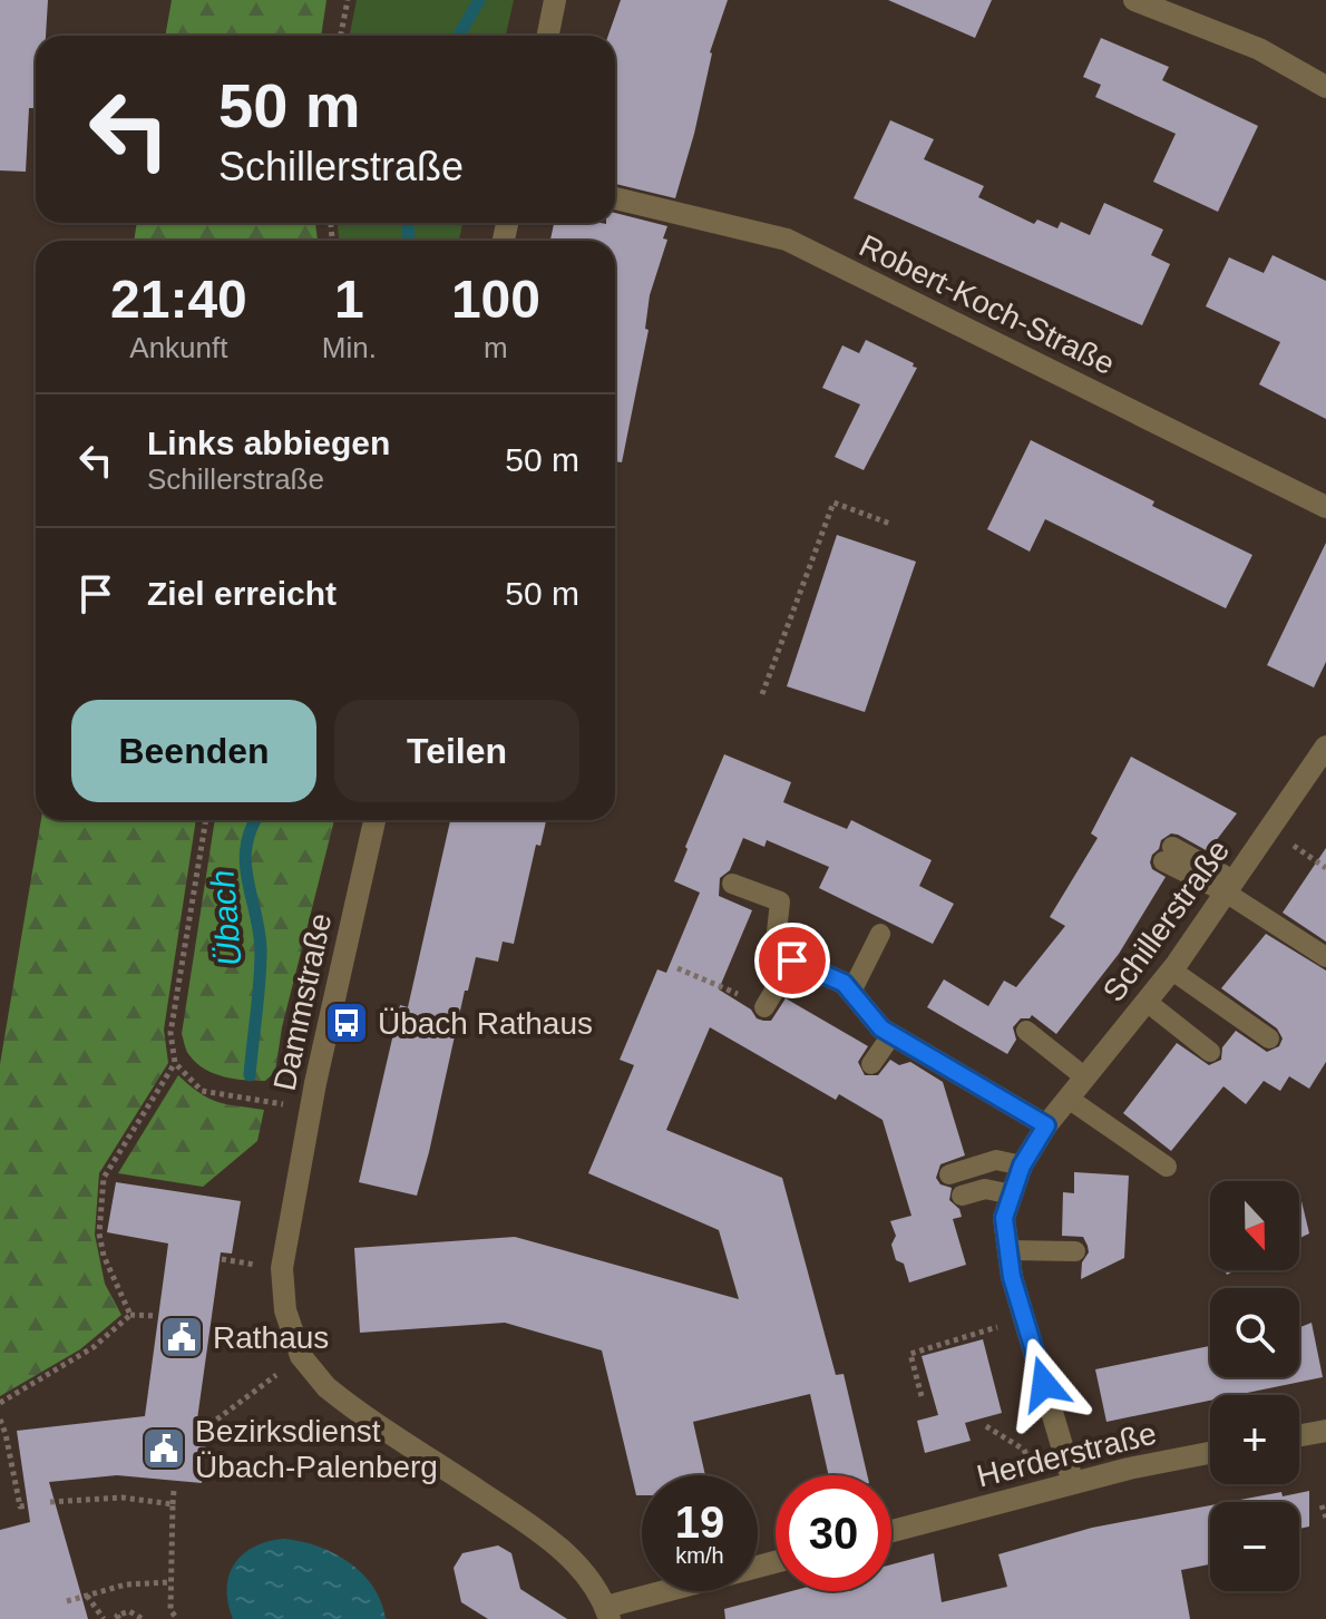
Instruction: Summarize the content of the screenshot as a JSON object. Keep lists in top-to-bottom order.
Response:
{
  "streets": {
    "street": [
      "Robert-Koch-Straße",
      "Schillerstraße",
      "Dammstraße",
      "Herderstraße"
    ]
  },
  "crossings": [
    ["Schillerstraße", "Herderstraße"]
  ],
  "water": ["Übach"],
  "places": {
    "bus stop": ["Übach Rathaus"],
    "public building": ["Rathaus", "Bezirksdienst Übach-Palenberg"]
  },
  "north": "bottom",
  "page": {
    "turn": ["50 m", "Schillerstraße"],
    "eta": [
      "21:40",
      "Ankunft",
      "1",
      "Min.",
      "100",
      "m"
    ],
    "list": [
      {
        "name": "Links abbiegen",
        "note": "Schillerstraße",
        "value": "50 m"
      },
      {
        "name": "Ziel erreicht",
        "value": "50 m"
      }
    ],
    "buttons": ["Beenden", "Teilen"],
    "map_buttons": ["+", "−"],
    "speed": "19 km/h",
    "limit": "30"
  }
}
